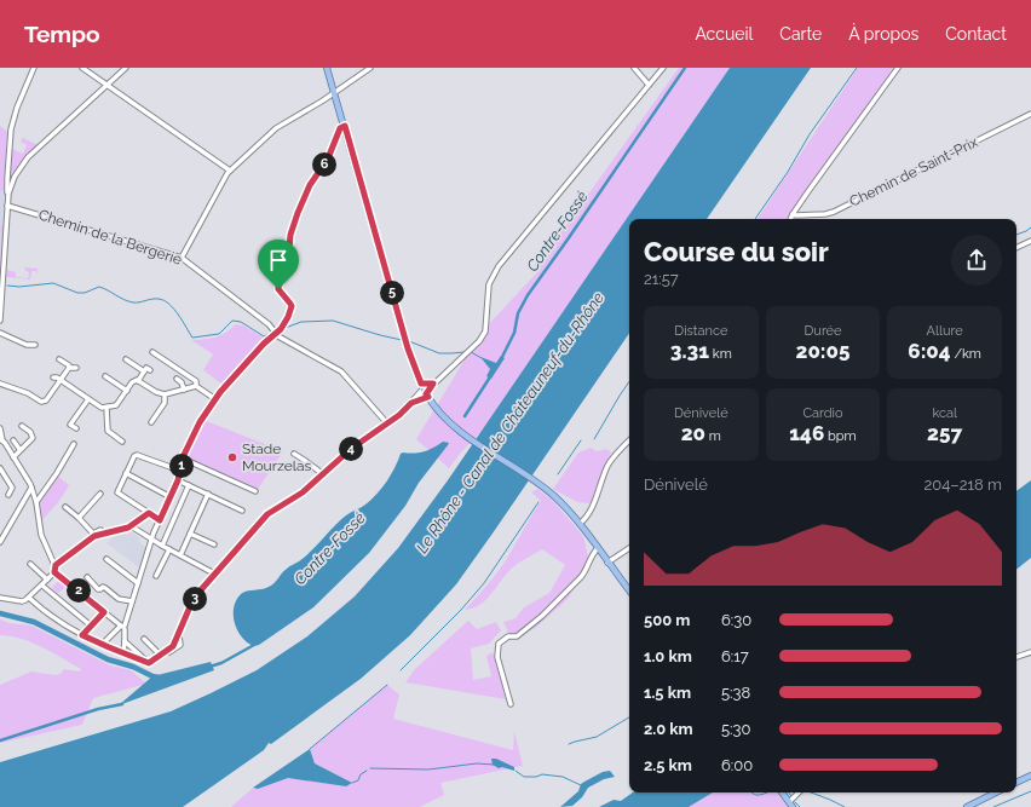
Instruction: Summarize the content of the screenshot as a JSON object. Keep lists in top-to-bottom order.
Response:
{
  "streets": {
    "street": ["Chemin de Saint-Prix", "Chemin de la Bergerie"]
  },
  "water": ["Contre-Fossé", "Le Rhône - Canal de Châteauneuf-du-Rhône"],
  "places": ["Stade Mourzelas"],
  "page": {
    "header": "Tempo",
    "nav": [
      "Accueil",
      "Carte",
      "À propos",
      "Contact"
    ],
    "pins": [
      "6",
      "5",
      "4",
      "1",
      "2",
      "3"
    ],
    "heading": ["Course du soir", "21:57"],
    "stats": [
      ["Distance", "3.31 km"],
      ["Durée", "20:05"],
      ["Allure", "6:04 /km"],
      ["Dénivelé", "20 m"],
      ["Cardio", "146 bpm"],
      ["kcal", "257"]
    ],
    "chart": ["Dénivelé", "204–218 m"],
    "list": [
      {
        "name": "500 m",
        "note": "6:30"
      },
      {
        "name": "1.0 km",
        "note": "6:17"
      },
      {
        "name": "1.5 km",
        "note": "5:38"
      },
      {
        "name": "2.0 km",
        "note": "5:30"
      },
      {
        "name": "2.5 km",
        "note": "6:00"
      }
    ]
  }
}
